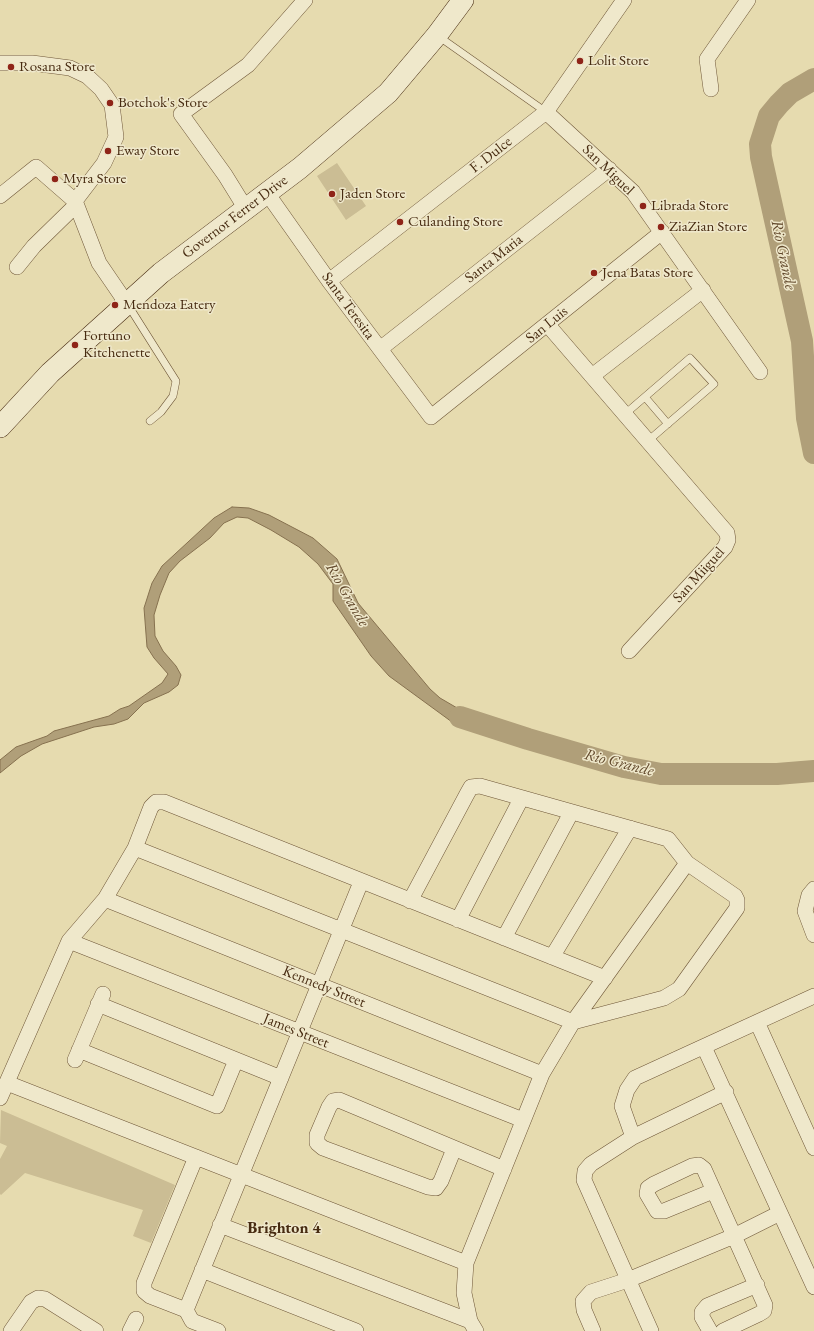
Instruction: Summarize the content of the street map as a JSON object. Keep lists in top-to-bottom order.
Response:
{
  "streets": {
    "main road": ["Governor Ferrer Drive"],
    "street": [
      "F. Dulce",
      "San Miguel",
      "Santa Maria",
      "Santa Teresita",
      "San Luis",
      "San Miiguel",
      "Kennedy Street",
      "James Street"
    ]
  },
  "crossings": [
    ["F. Dulce", "San Miguel"],
    ["F. Dulce", "Santa Teresita"],
    ["San Miguel", "Santa Maria"],
    ["San Miguel", "San Luis"],
    ["Governor Ferrer Drive", "Santa Teresita"],
    ["Santa Maria", "Santa Teresita"],
    ["Santa Teresita", "San Luis"],
    ["San Luis", "San Miiguel"]
  ],
  "districts": ["Brighton 4"],
  "water": ["Rio Grande"],
  "places": [
    "Lolit Store",
    "Rosana Store",
    "Botchok's Store",
    "Eway Store",
    "Myra Store",
    "Jaden Store",
    "Librada Store",
    "Culanding Store",
    "ZiaZian Store",
    "Jena Batas Store",
    "Mendoza Eatery",
    "Fortuno Kitchenette"
  ]
}
